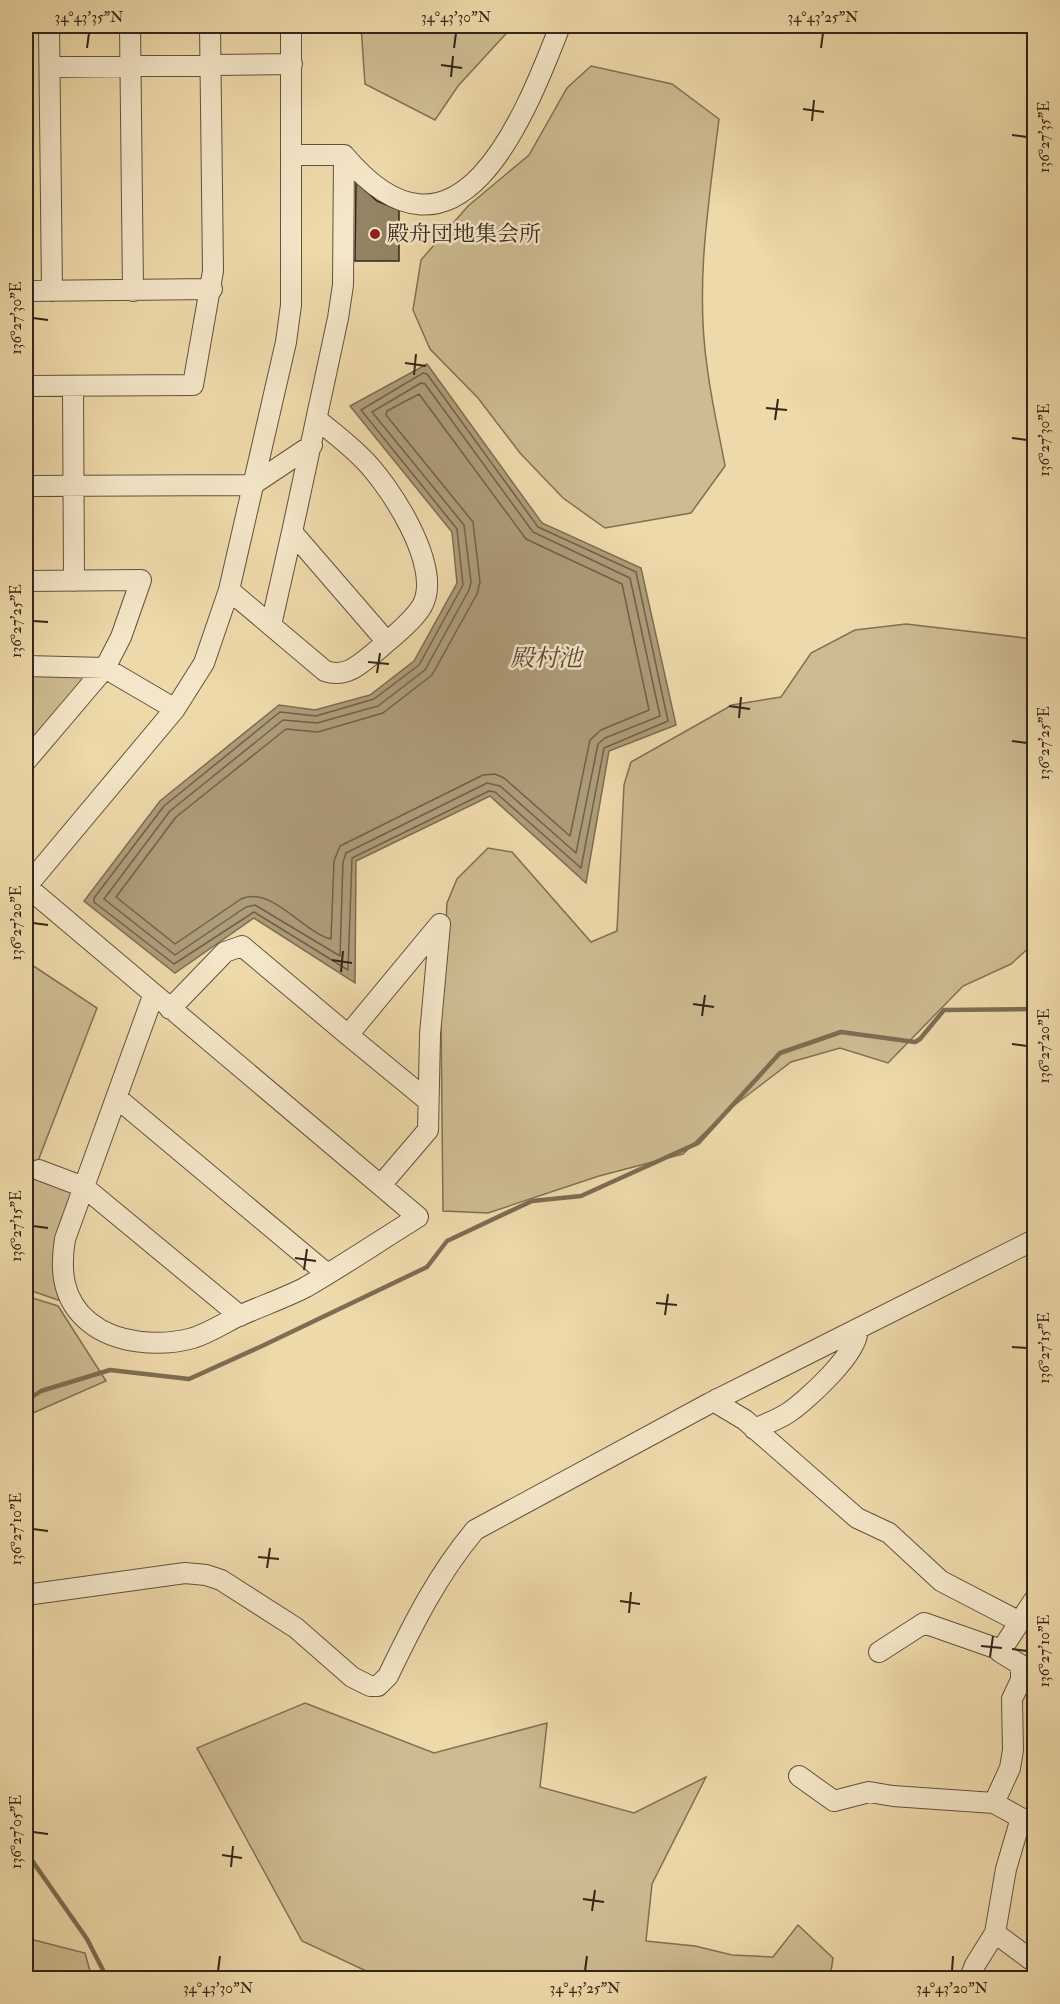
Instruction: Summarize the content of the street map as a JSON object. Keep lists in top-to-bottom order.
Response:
{
  "water": ["殿村池"],
  "places": ["殿舟団地集会所"],
  "coordinates": [
    "34°43'35\"N",
    "34°43'30\"N",
    "34°43'25\"N",
    "136°27'35\"E",
    "136°27'30\"E",
    "136°27'25\"E",
    "136°27'20\"E",
    "136°27'15\"E",
    "136°27'10\"E",
    "136°27'05\"E",
    "34°43'20\"N"
  ]
}
